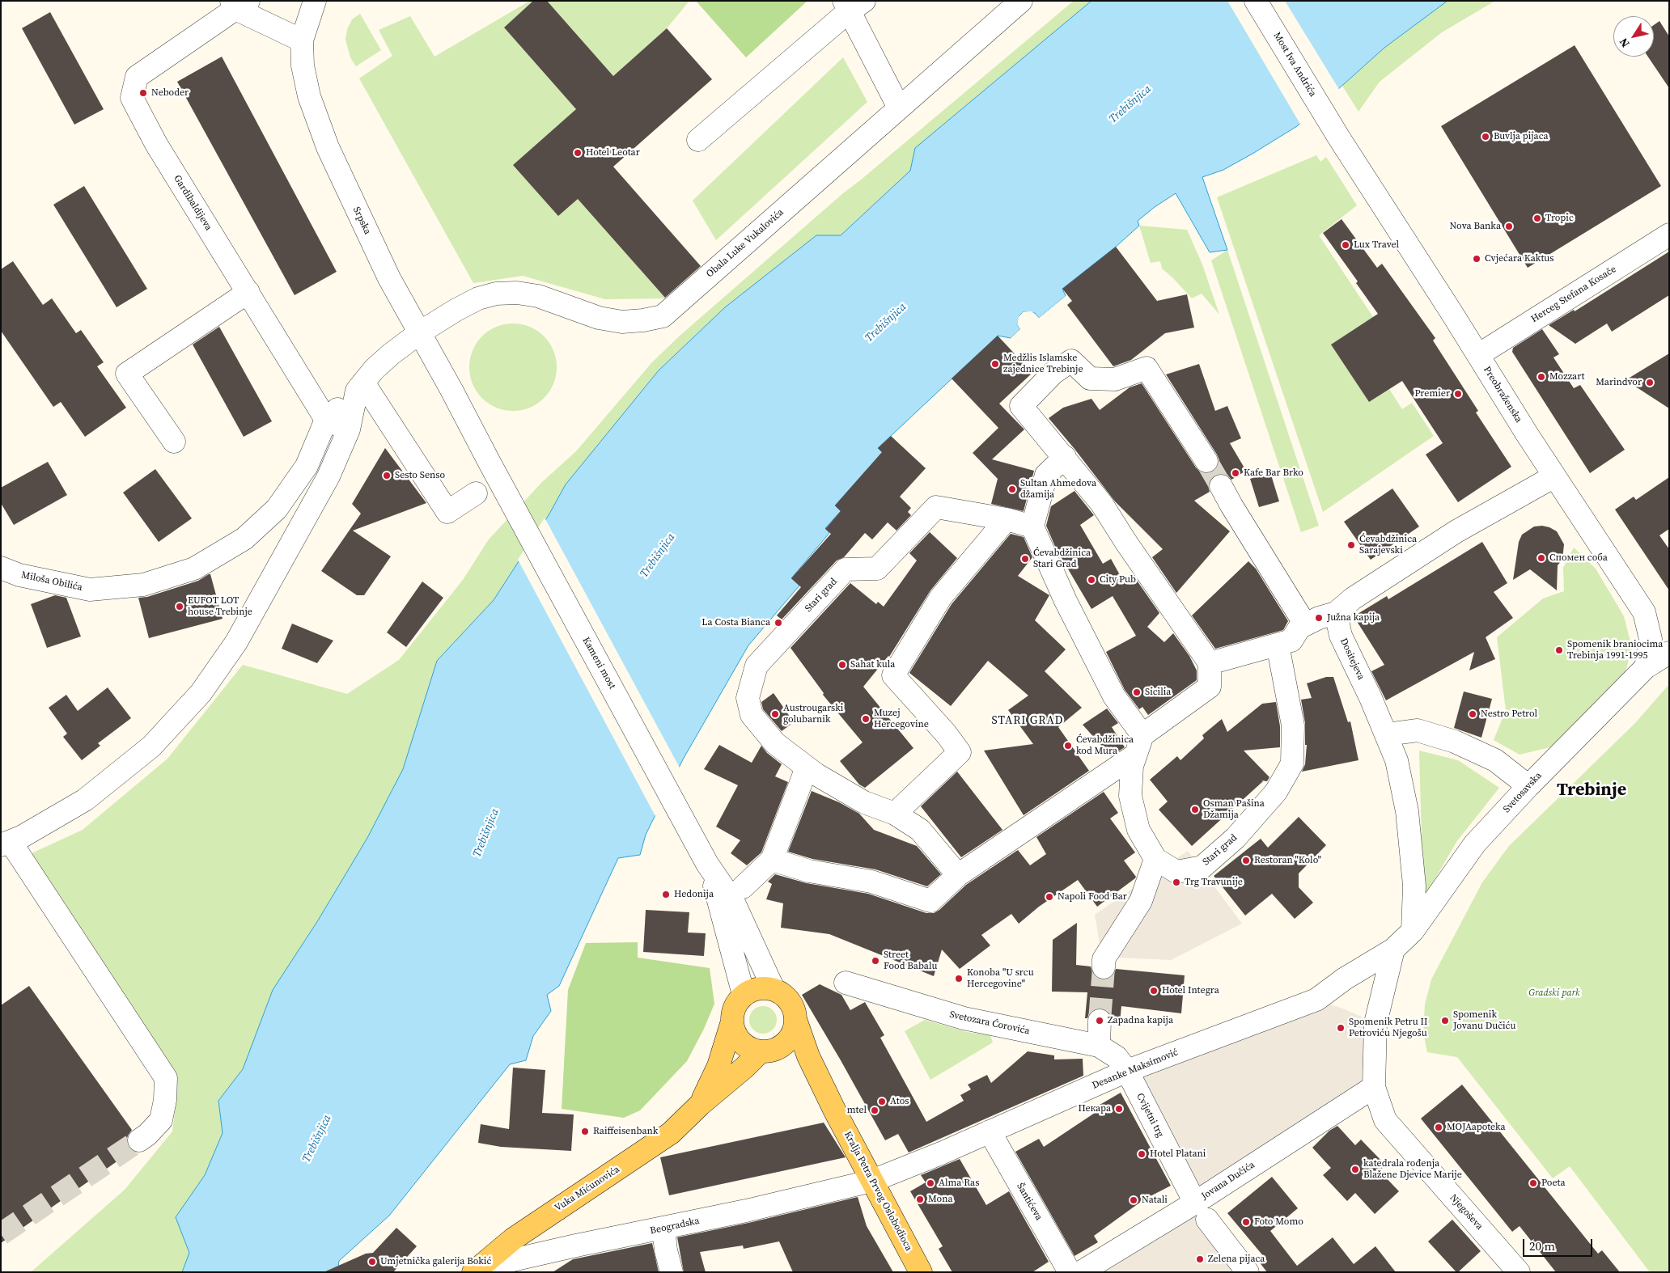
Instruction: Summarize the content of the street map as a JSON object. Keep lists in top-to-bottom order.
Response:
{
  "streets": {
    "main road": ["Vuka Mićunovića", "Kralja Petra Prvog Oslobodioca"],
    "street": [
      "Most Iva Andrića",
      "Gardibaldijeva",
      "Srpska",
      "Obala Luke Vukalovića",
      "Herceg Stefana Kosače",
      "Preobraženska",
      "Miloša Obilića",
      "Stari grad",
      "Dositejeva",
      "Kameni most",
      "Svetosavska",
      "Svetozara Ćorovića",
      "Desanke Maksimović",
      "Cvijetni trg",
      "Jovana Dučića",
      "Šantićeva",
      "Njegoševa",
      "Beogradska"
    ]
  },
  "crossings": [
    ["Most Iva Andrića", "Preobraženska"],
    ["Gardibaldijeva", "Miloša Obilića"],
    ["Srpska", "Obala Luke Vukalovića"],
    ["Srpska", "Kameni most"],
    ["Obala Luke Vukalovića", "Miloša Obilića"],
    ["Herceg Stefana Kosače", "Preobraženska"],
    ["Preobraženska", "Svetosavska"],
    ["Dositejeva", "Svetosavska"],
    ["Svetosavska", "Desanke Maksimović"],
    ["Svetosavska", "Njegoševa"],
    ["Svetozara Ćorovića", "Desanke Maksimović"],
    ["Svetozara Ćorovića", "Cvijetni trg"],
    ["Desanke Maksimović", "Cvijetni trg"],
    ["Desanke Maksimović", "Kralja Petra Prvog Oslobodioca"],
    ["Desanke Maksimović", "Šantićeva"],
    ["Desanke Maksimović", "Njegoševa"],
    ["Desanke Maksimović", "Beogradska"],
    ["Cvijetni trg", "Jovana Dučića"],
    ["Jovana Dučića", "Njegoševa"],
    ["Vuka Mićunovića", "Beogradska"],
    ["Kralja Petra Prvog Oslobodioca", "Beogradska"]
  ],
  "districts": ["STARI GRAD", "Trebinje"],
  "water": ["Trebišnjica"],
  "parks": ["Gradski park"],
  "places": [
    "Neboder",
    "Buvlja pijaca",
    "Hotel Leotar",
    "Tropic",
    "Nova Banka",
    "Lux Travel",
    "Cvjećara Kaktus",
    "Medžlis Islamske zajednice Trebinje",
    "Mozzart",
    "Marindvor",
    "Premier",
    "Kafe Bar Brko",
    "Sesto Senso",
    "Sultan Ahmedova džamija",
    "Ćevabdžinica Sarajevski",
    "Спомен соба",
    "Ćevabdžinica Stari Grad",
    "City Pub",
    "EUFOT LOT house Trebinje",
    "Južna kapija",
    "La Costa Bianca",
    "Spomenik braniocima Trebinja 1991-1995",
    "Sahat kula",
    "Sicilia",
    "Austrougarski golubarnik",
    "Nestro Petrol",
    "Muzej Hercegovine",
    "Ćevabdžinica kod Mura",
    "Osman Pašina Džamija",
    "Restoran \"Kolo\"",
    "Trg Travunije",
    "Hedonija",
    "Napoli Food Bar",
    "Street Food Babalu",
    "Konoba \"U srcu Hercegovine\"",
    "Hotel Integra",
    "Zapadna kapija",
    "Spomenik Jovanu Dučiću",
    "Spomenik Petru II Petroviću Njegošu",
    "Atos",
    "Пекара",
    "mtel",
    "MOJAapoteka",
    "Raiffeisenbank",
    "Hotel Platani",
    "katedrala rođenja Blažene Djevice Marije",
    "Alma Ras",
    "Poeta",
    "Mona",
    "Natali",
    "Foto Momo",
    "Zelena pijaca",
    "Umjetnička galerija Bokić"
  ],
  "scale_bar": "20 m",
  "north": "bottom left"
}
